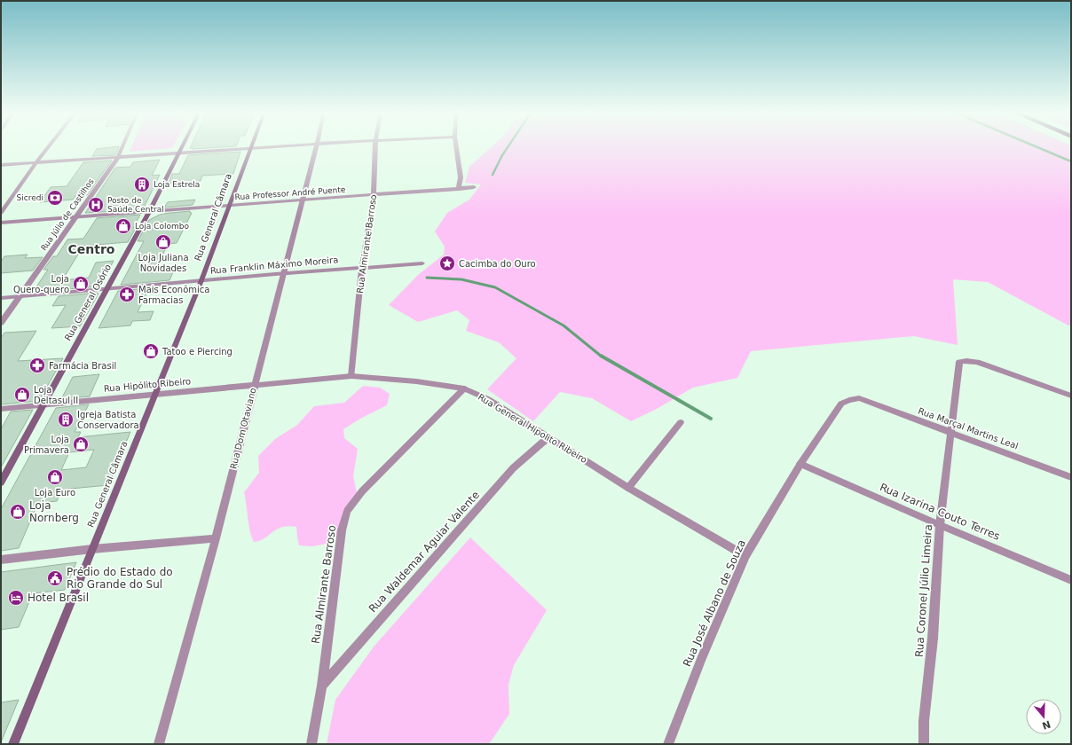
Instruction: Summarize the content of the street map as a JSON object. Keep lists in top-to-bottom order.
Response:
{
  "streets": {
    "main road": ["Rua General Câmara", "Rua General Osório"],
    "street": [
      "Rua Professor André Puente",
      "Rua Júlio de Castilhos",
      "Rua Almirante Barroso",
      "Rua Franklin Máximo Moreira",
      "Rua Hipólito Ribeiro",
      "Rua Dom Otaviano",
      "Rua General Hipolito Ribeiro",
      "Rua Marçal Martins Leal",
      "Rua Izarina Couto Terres",
      "Rua Waldemar Aguiar Valente",
      "Rua Coronel Júlio Limeira",
      "Rua José Albano de Souza"
    ]
  },
  "crossings": [
    ["Rua Professor André Puente", "Rua Júlio de Castilhos"],
    ["Rua Professor André Puente", "Rua General Câmara"],
    ["Rua Professor André Puente", "Rua Almirante Barroso"],
    ["Rua Professor André Puente", "Rua General Osório"],
    ["Rua Professor André Puente", "Rua Dom Otaviano"],
    ["Rua Júlio de Castilhos", "Rua Franklin Máximo Moreira"],
    ["Rua General Câmara", "Rua Franklin Máximo Moreira"],
    ["Rua General Câmara", "Rua Hipólito Ribeiro"],
    ["Rua Almirante Barroso", "Rua Franklin Máximo Moreira"],
    ["Rua Almirante Barroso", "Rua General Hipolito Ribeiro"],
    ["Rua Almirante Barroso", "Rua Waldemar Aguiar Valente"],
    ["Rua Franklin Máximo Moreira", "Rua General Osório"],
    ["Rua Franklin Máximo Moreira", "Rua Dom Otaviano"],
    ["Rua General Osório", "Rua Hipólito Ribeiro"],
    ["Rua Hipólito Ribeiro", "Rua Dom Otaviano"],
    ["Rua Hipólito Ribeiro", "Rua General Hipolito Ribeiro"],
    ["Rua Dom Otaviano", "Rua General Hipolito Ribeiro"],
    ["Rua General Hipolito Ribeiro", "Rua Waldemar Aguiar Valente"],
    ["Rua General Hipolito Ribeiro", "Rua José Albano de Souza"],
    ["Rua Marçal Martins Leal", "Rua Coronel Júlio Limeira"],
    ["Rua Marçal Martins Leal", "Rua José Albano de Souza"],
    ["Rua Izarina Couto Terres", "Rua Coronel Júlio Limeira"],
    ["Rua Izarina Couto Terres", "Rua José Albano de Souza"]
  ],
  "districts": ["Centro"],
  "places": {
    "building": ["Loja Estrela", "Igreja Batista Conservadora"],
    "bank": ["Sicredi"],
    "hospital": ["Posto de Saúde Central"],
    "shop": [
      "Loja Colombo",
      "Loja Juliana Novidades",
      "Loja Quero-quero",
      "Tatoo e Piercing",
      "Loja Deltasul II",
      "Loja Primavera",
      "Loja Euro",
      "Loja Nornberg"
    ],
    "place": ["Cacimba do Ouro"],
    "pharmacy": ["Mais Econômica Farmacias", "Farmácia Brasil"],
    "public building": ["Prédio do Estado do Rio Grande do Sul"],
    "hotel": ["Hotel Brasil"]
  },
  "north": "bottom"
}
